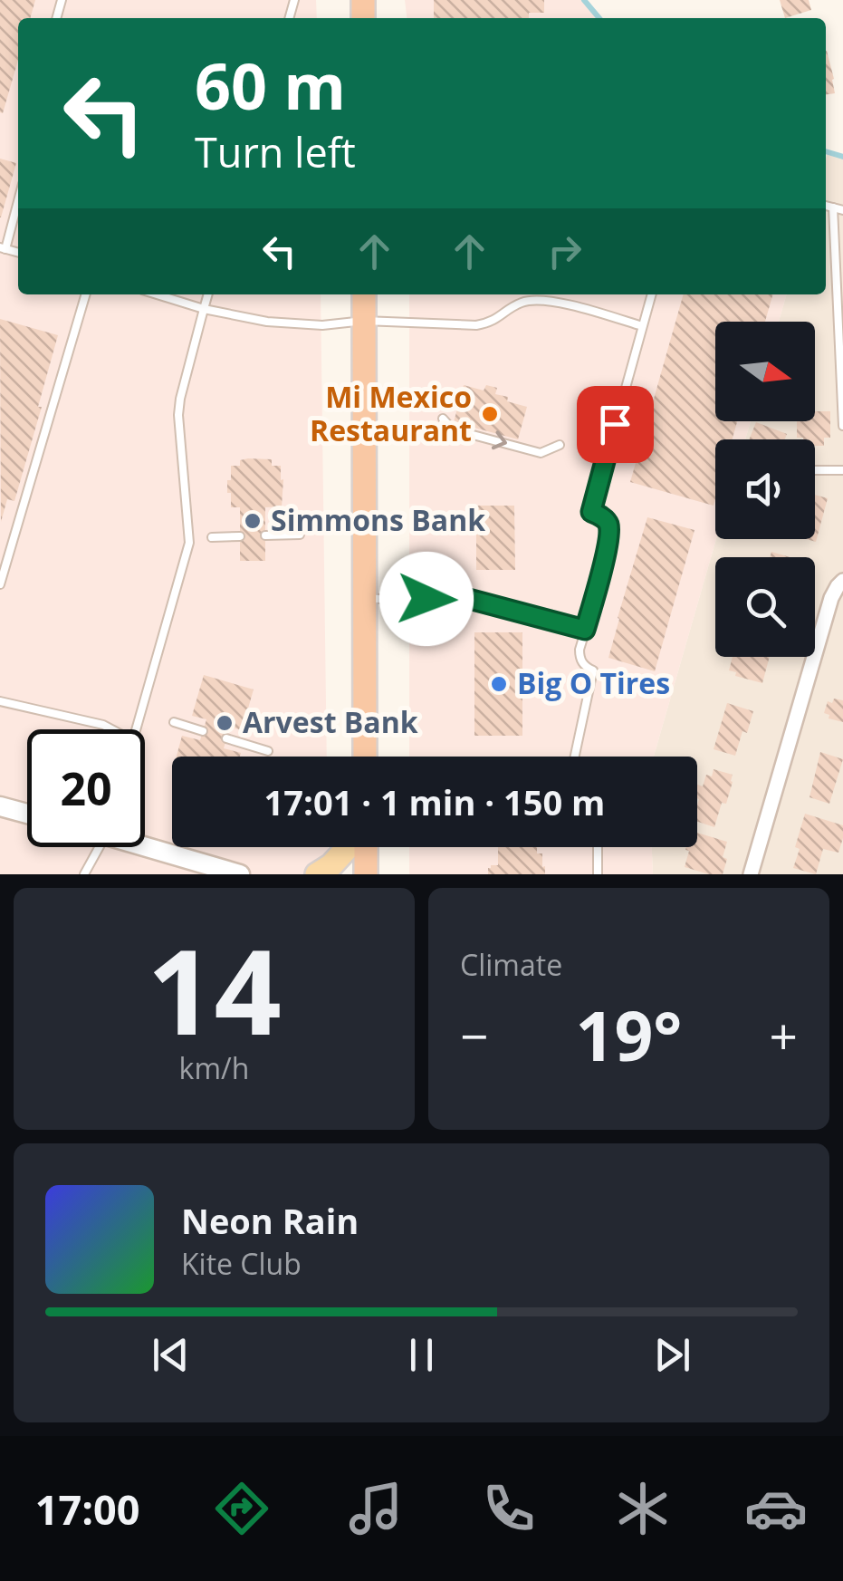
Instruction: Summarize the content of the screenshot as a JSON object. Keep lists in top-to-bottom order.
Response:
{
  "places": [
    "Mi Mexico Restaurant",
    "Simmons Bank",
    "Big O Tires",
    "Arvest Bank"
  ],
  "north": "right",
  "page": {
    "turn": ["60 m", "Turn left"],
    "limit": "20",
    "trip": "17:01 · 1 min · 150 m",
    "tile": [
      ["14", "km/h"],
      "Climate"
    ],
    "heat": ["−", "19°", "+"],
    "song": ["Neon Rain", "Kite Club"],
    "tabs": "17:00"
  }
}
